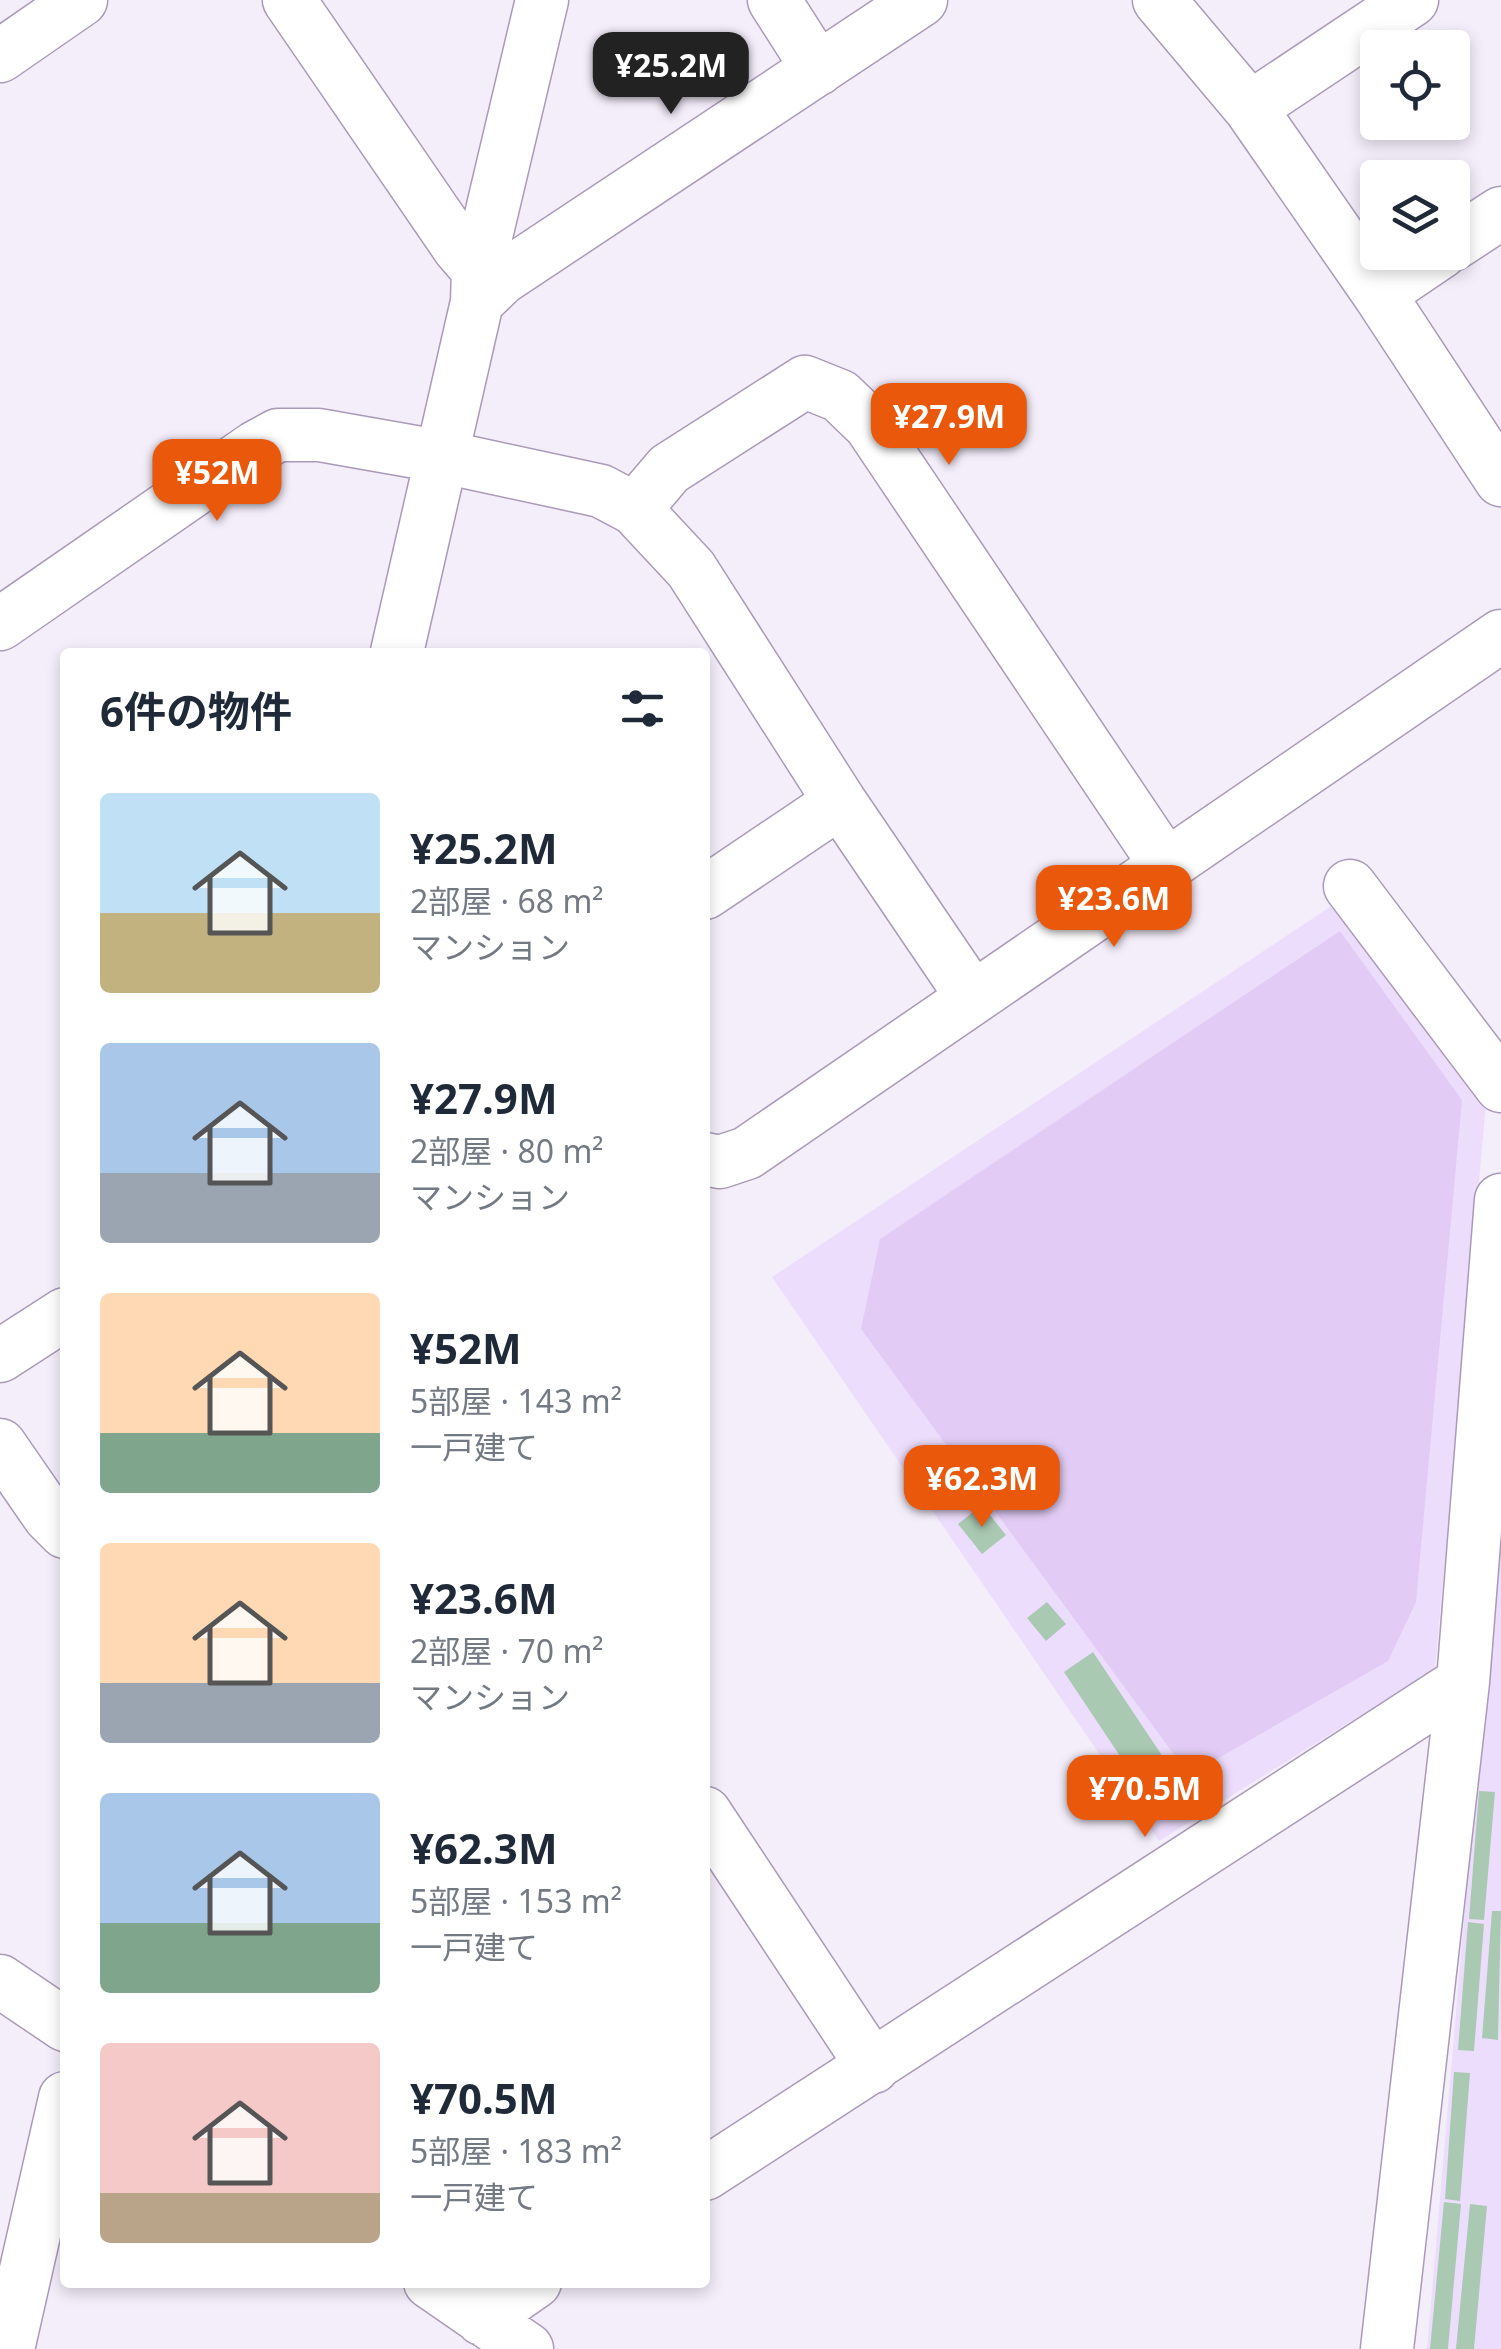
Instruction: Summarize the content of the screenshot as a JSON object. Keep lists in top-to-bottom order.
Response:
{
  "page": {
    "price": [
      "¥25.2M",
      "¥27.9M",
      "¥52M",
      "¥23.6M",
      "¥62.3M",
      "¥70.5M"
    ],
    "heading": "6件の物件",
    "list": [
      {
        "name": "¥25.2M",
        "note": "2部屋 · 68 m² · マンション"
      },
      {
        "name": "¥27.9M",
        "note": "2部屋 · 80 m² · マンション"
      },
      {
        "name": "¥52M",
        "note": "5部屋 · 143 m² · 一戸建て"
      },
      {
        "name": "¥23.6M",
        "note": "2部屋 · 70 m² · マンション"
      },
      {
        "name": "¥62.3M",
        "note": "5部屋 · 153 m² · 一戸建て"
      },
      {
        "name": "¥70.5M",
        "note": "5部屋 · 183 m² · 一戸建て"
      }
    ]
  }
}
